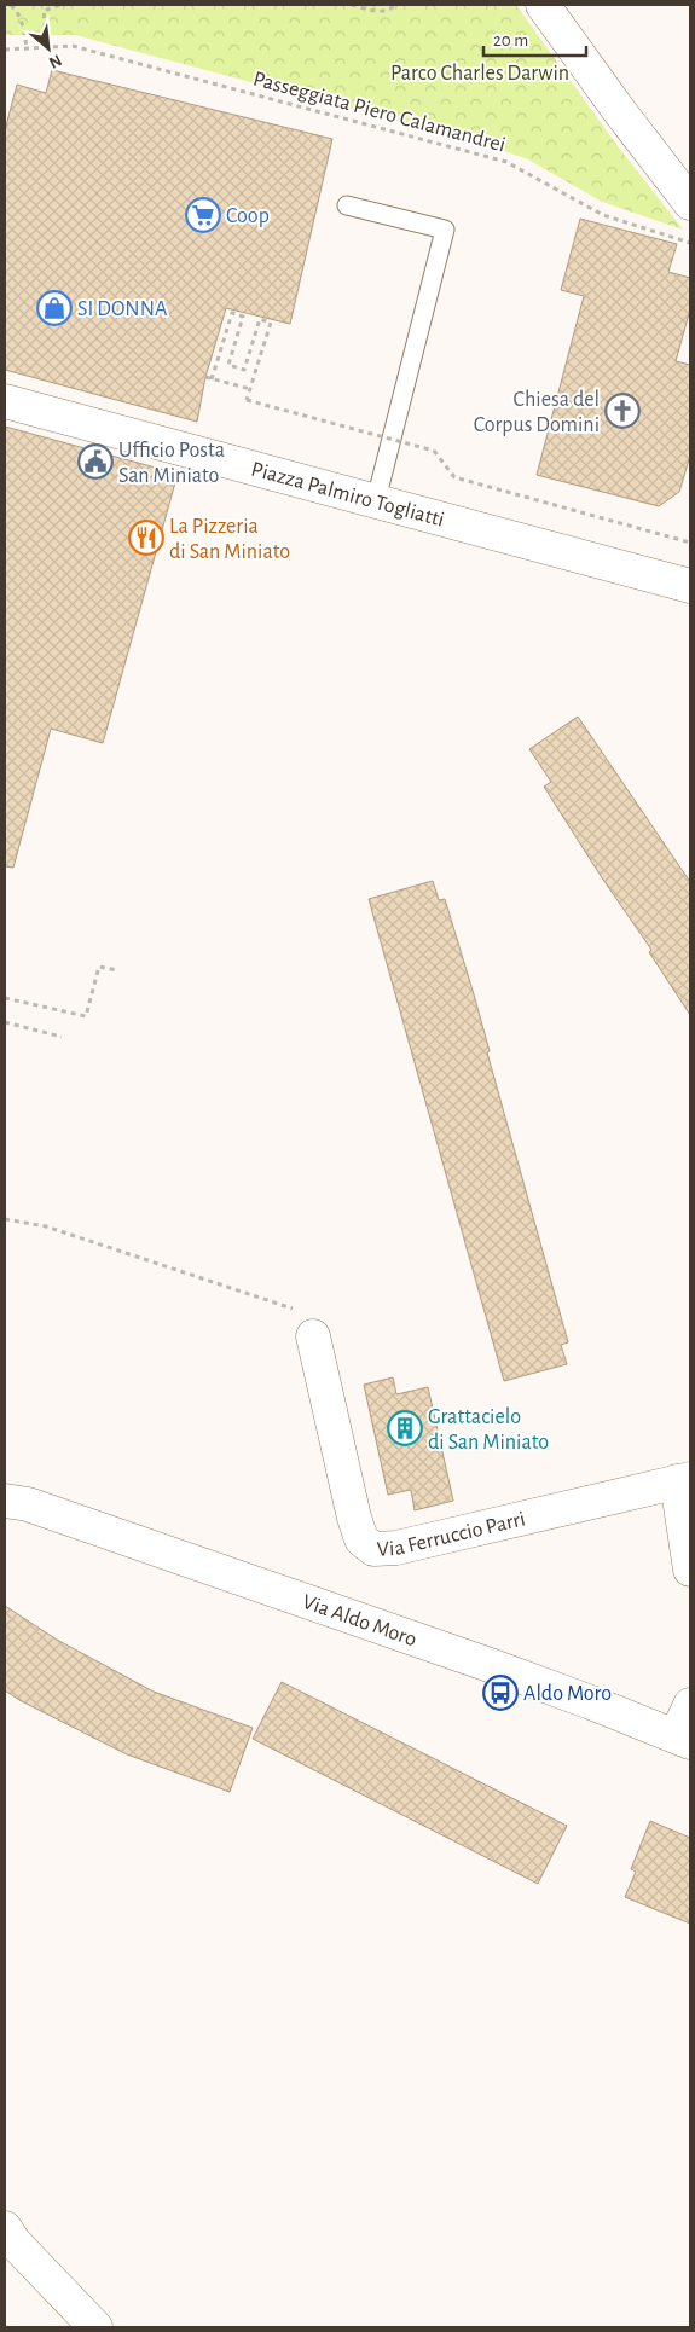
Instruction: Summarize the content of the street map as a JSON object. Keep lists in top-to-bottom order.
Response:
{
  "streets": {
    "street": ["Piazza Palmiro Togliatti", "Via Ferruccio Parri", "Via Aldo Moro"],
    "path": ["Passeggiata Piero Calamandrei"]
  },
  "parks": ["Parco Charles Darwin"],
  "places": {
    "supermarket": ["Coop"],
    "shop": ["SI DONNA"],
    "church": ["Chiesa del Corpus Domini"],
    "public building": ["Ufficio Posta San Miniato"],
    "restaurant": ["La Pizzeria di San Miniato"],
    "building": ["Grattacielo di San Miniato"],
    "bus stop": ["Aldo Moro"]
  },
  "scale_bar": "20 m",
  "north": "bottom right"
}
